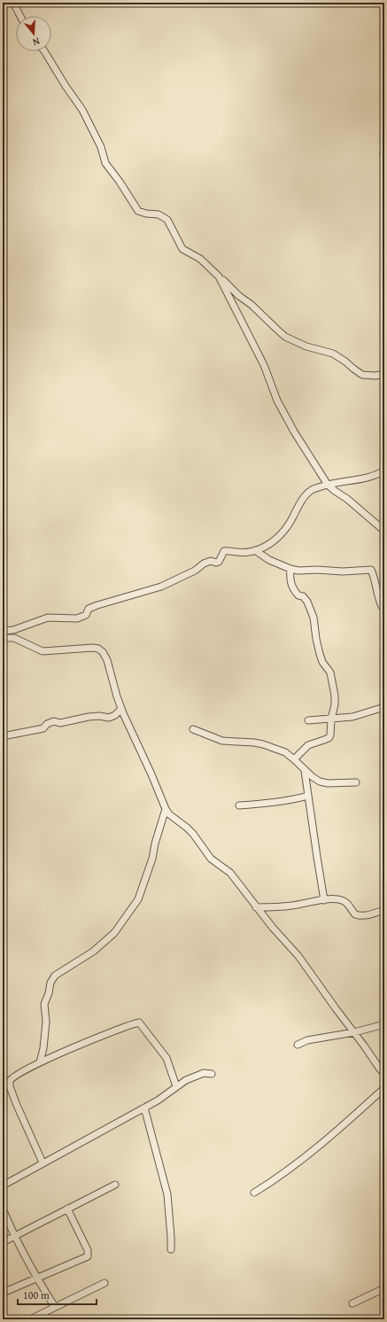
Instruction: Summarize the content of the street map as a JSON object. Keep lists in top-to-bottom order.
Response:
{
  "scale_bar": "100 m",
  "north": "bottom"
}
